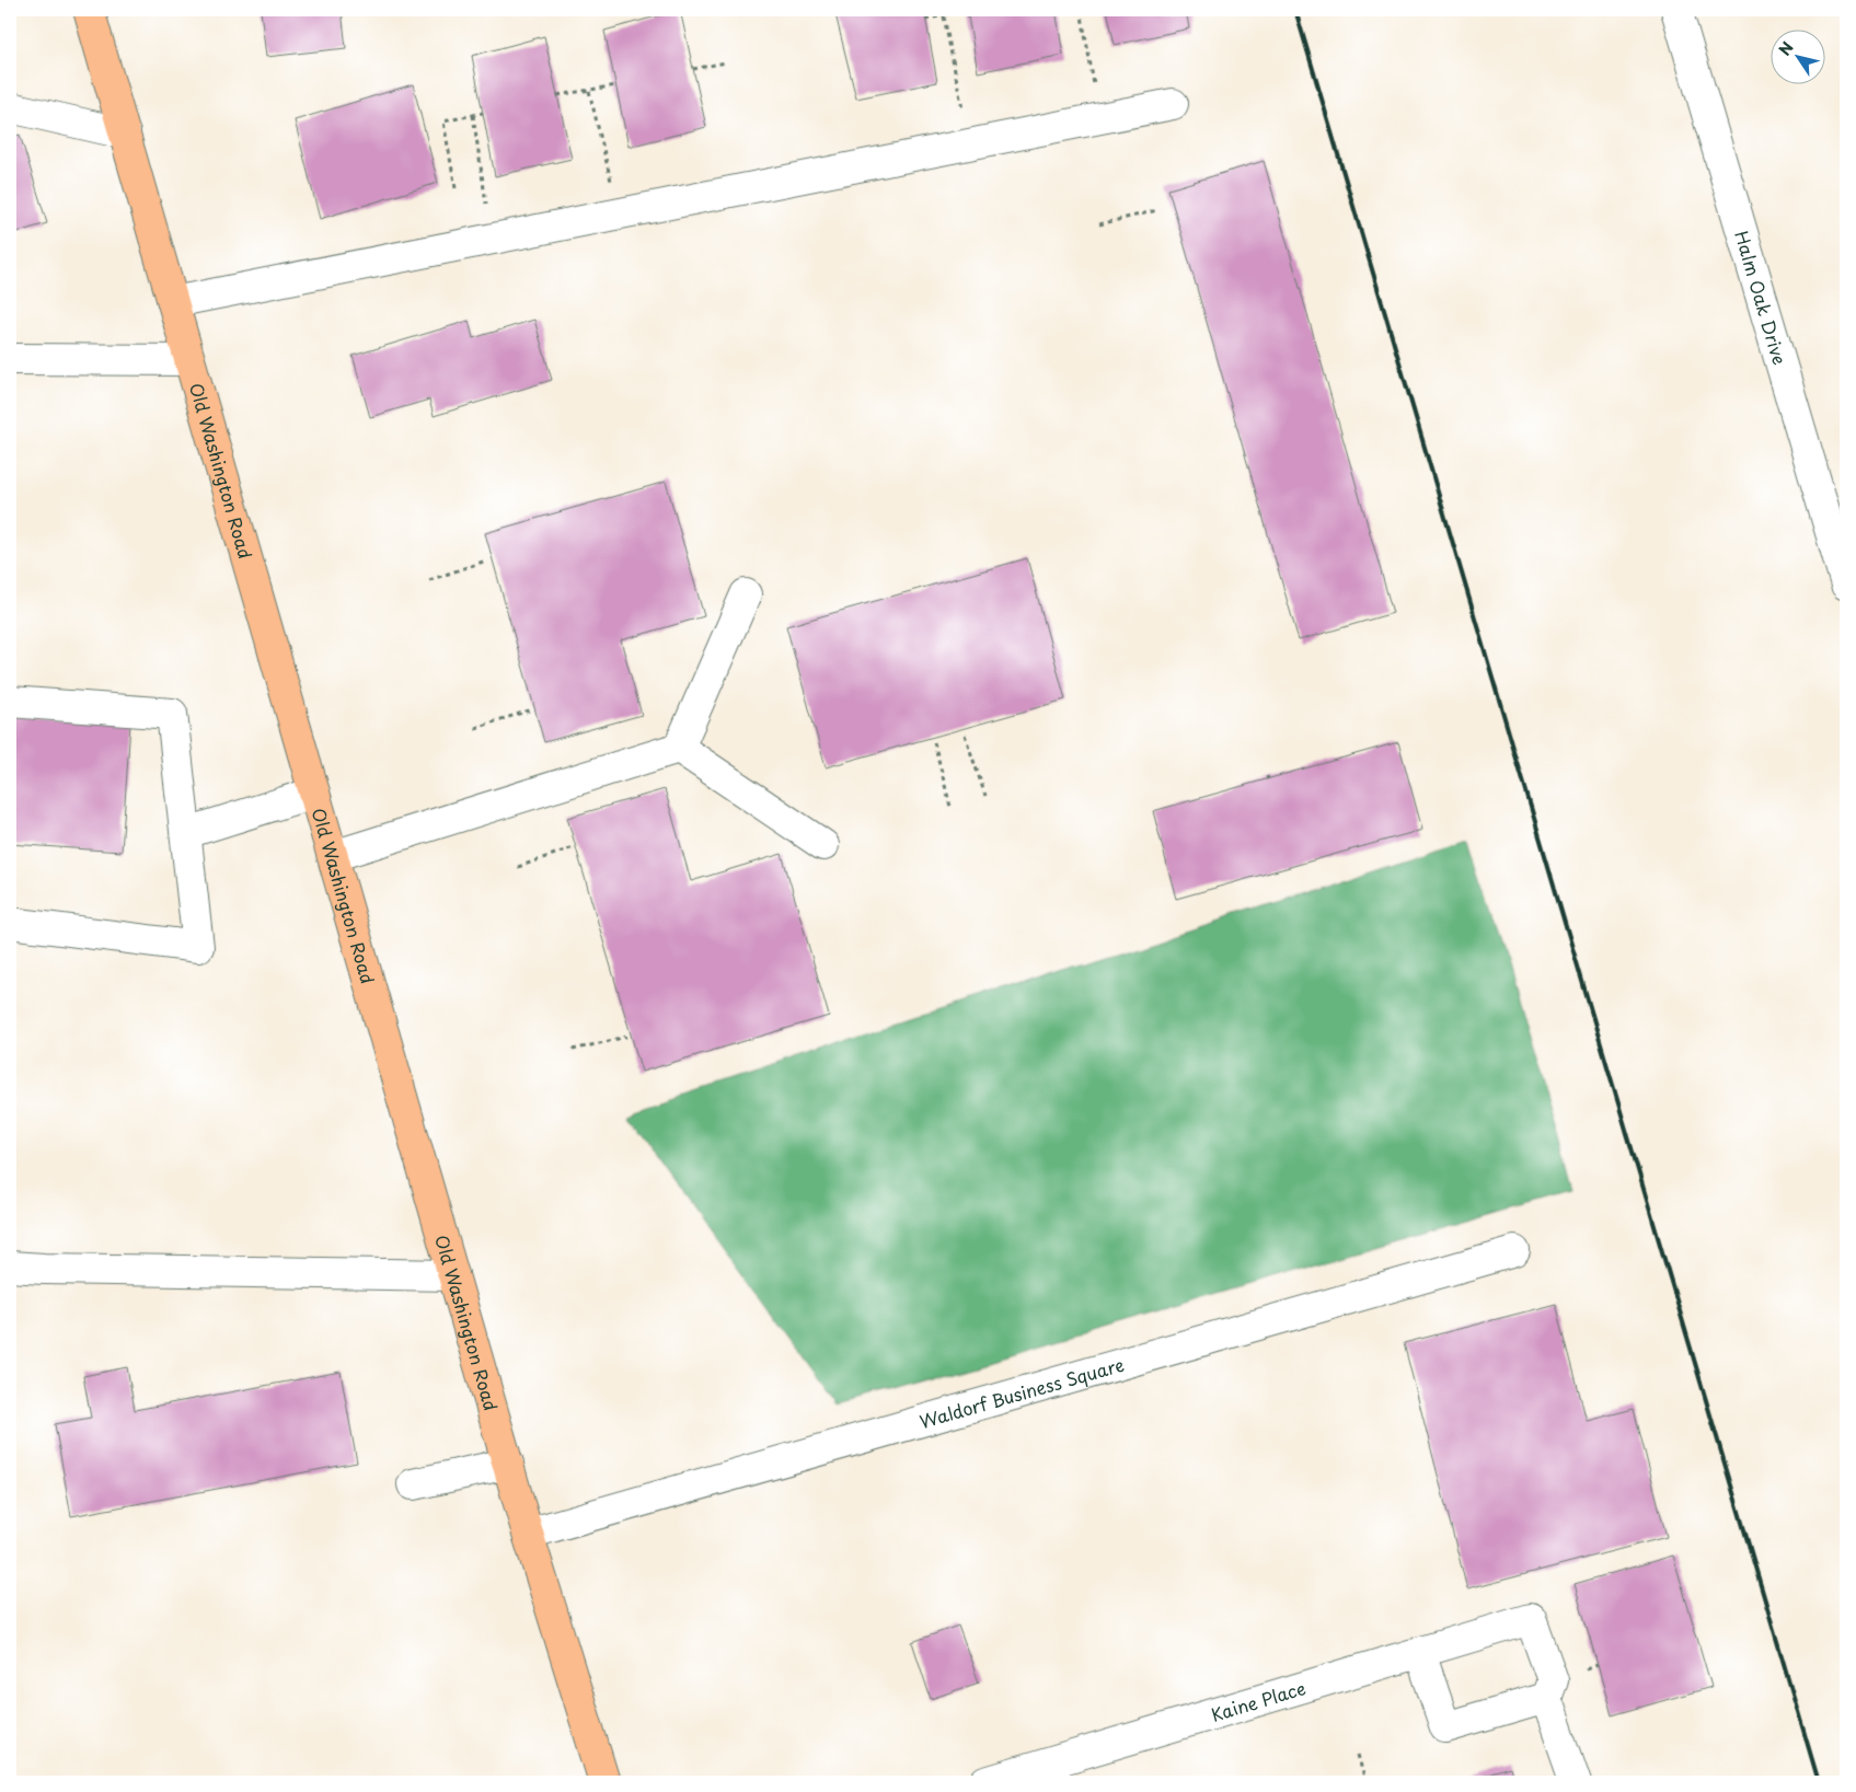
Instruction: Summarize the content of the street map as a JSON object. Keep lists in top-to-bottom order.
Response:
{
  "streets": {
    "main road": ["Old Washington Road"],
    "street": ["Halm Oak Drive", "Waldorf Business Square", "Kaine Place"]
  },
  "crossings": [
    ["Old Washington Road", "Waldorf Business Square"]
  ],
  "north": "top left"
}
